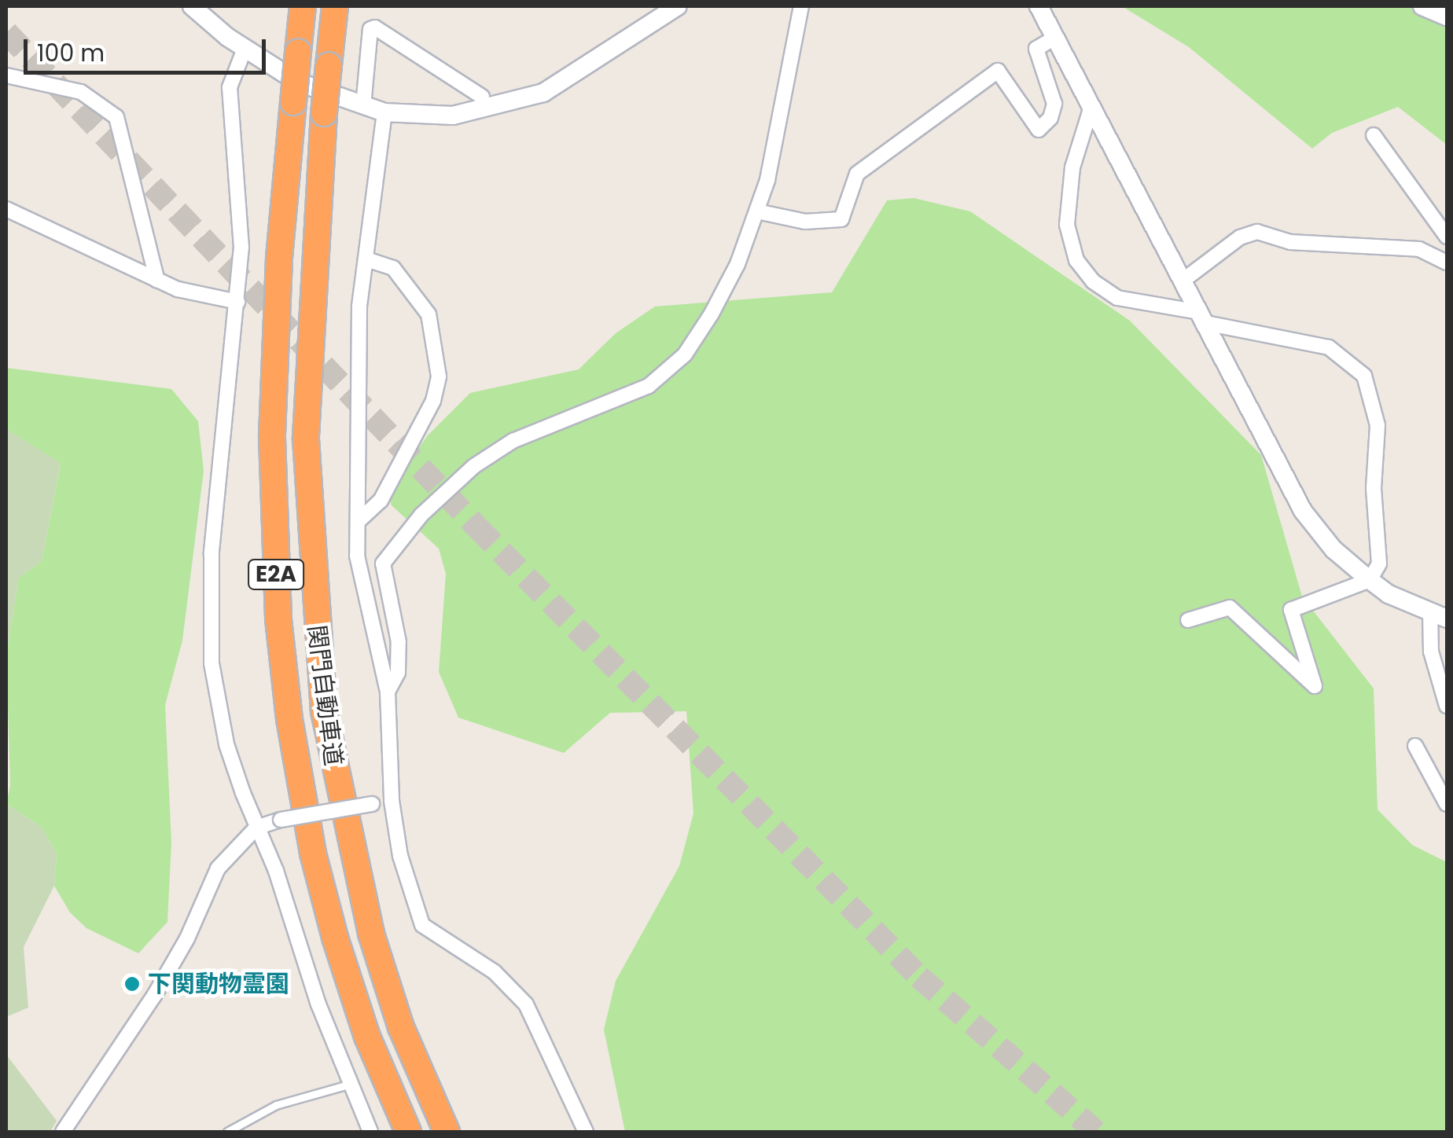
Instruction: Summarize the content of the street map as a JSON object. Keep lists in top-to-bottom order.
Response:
{
  "streets": {
    "highway": ["E2A", "関門自動車道"]
  },
  "places": ["下関動物霊園"],
  "scale_bar": "100 m"
}
